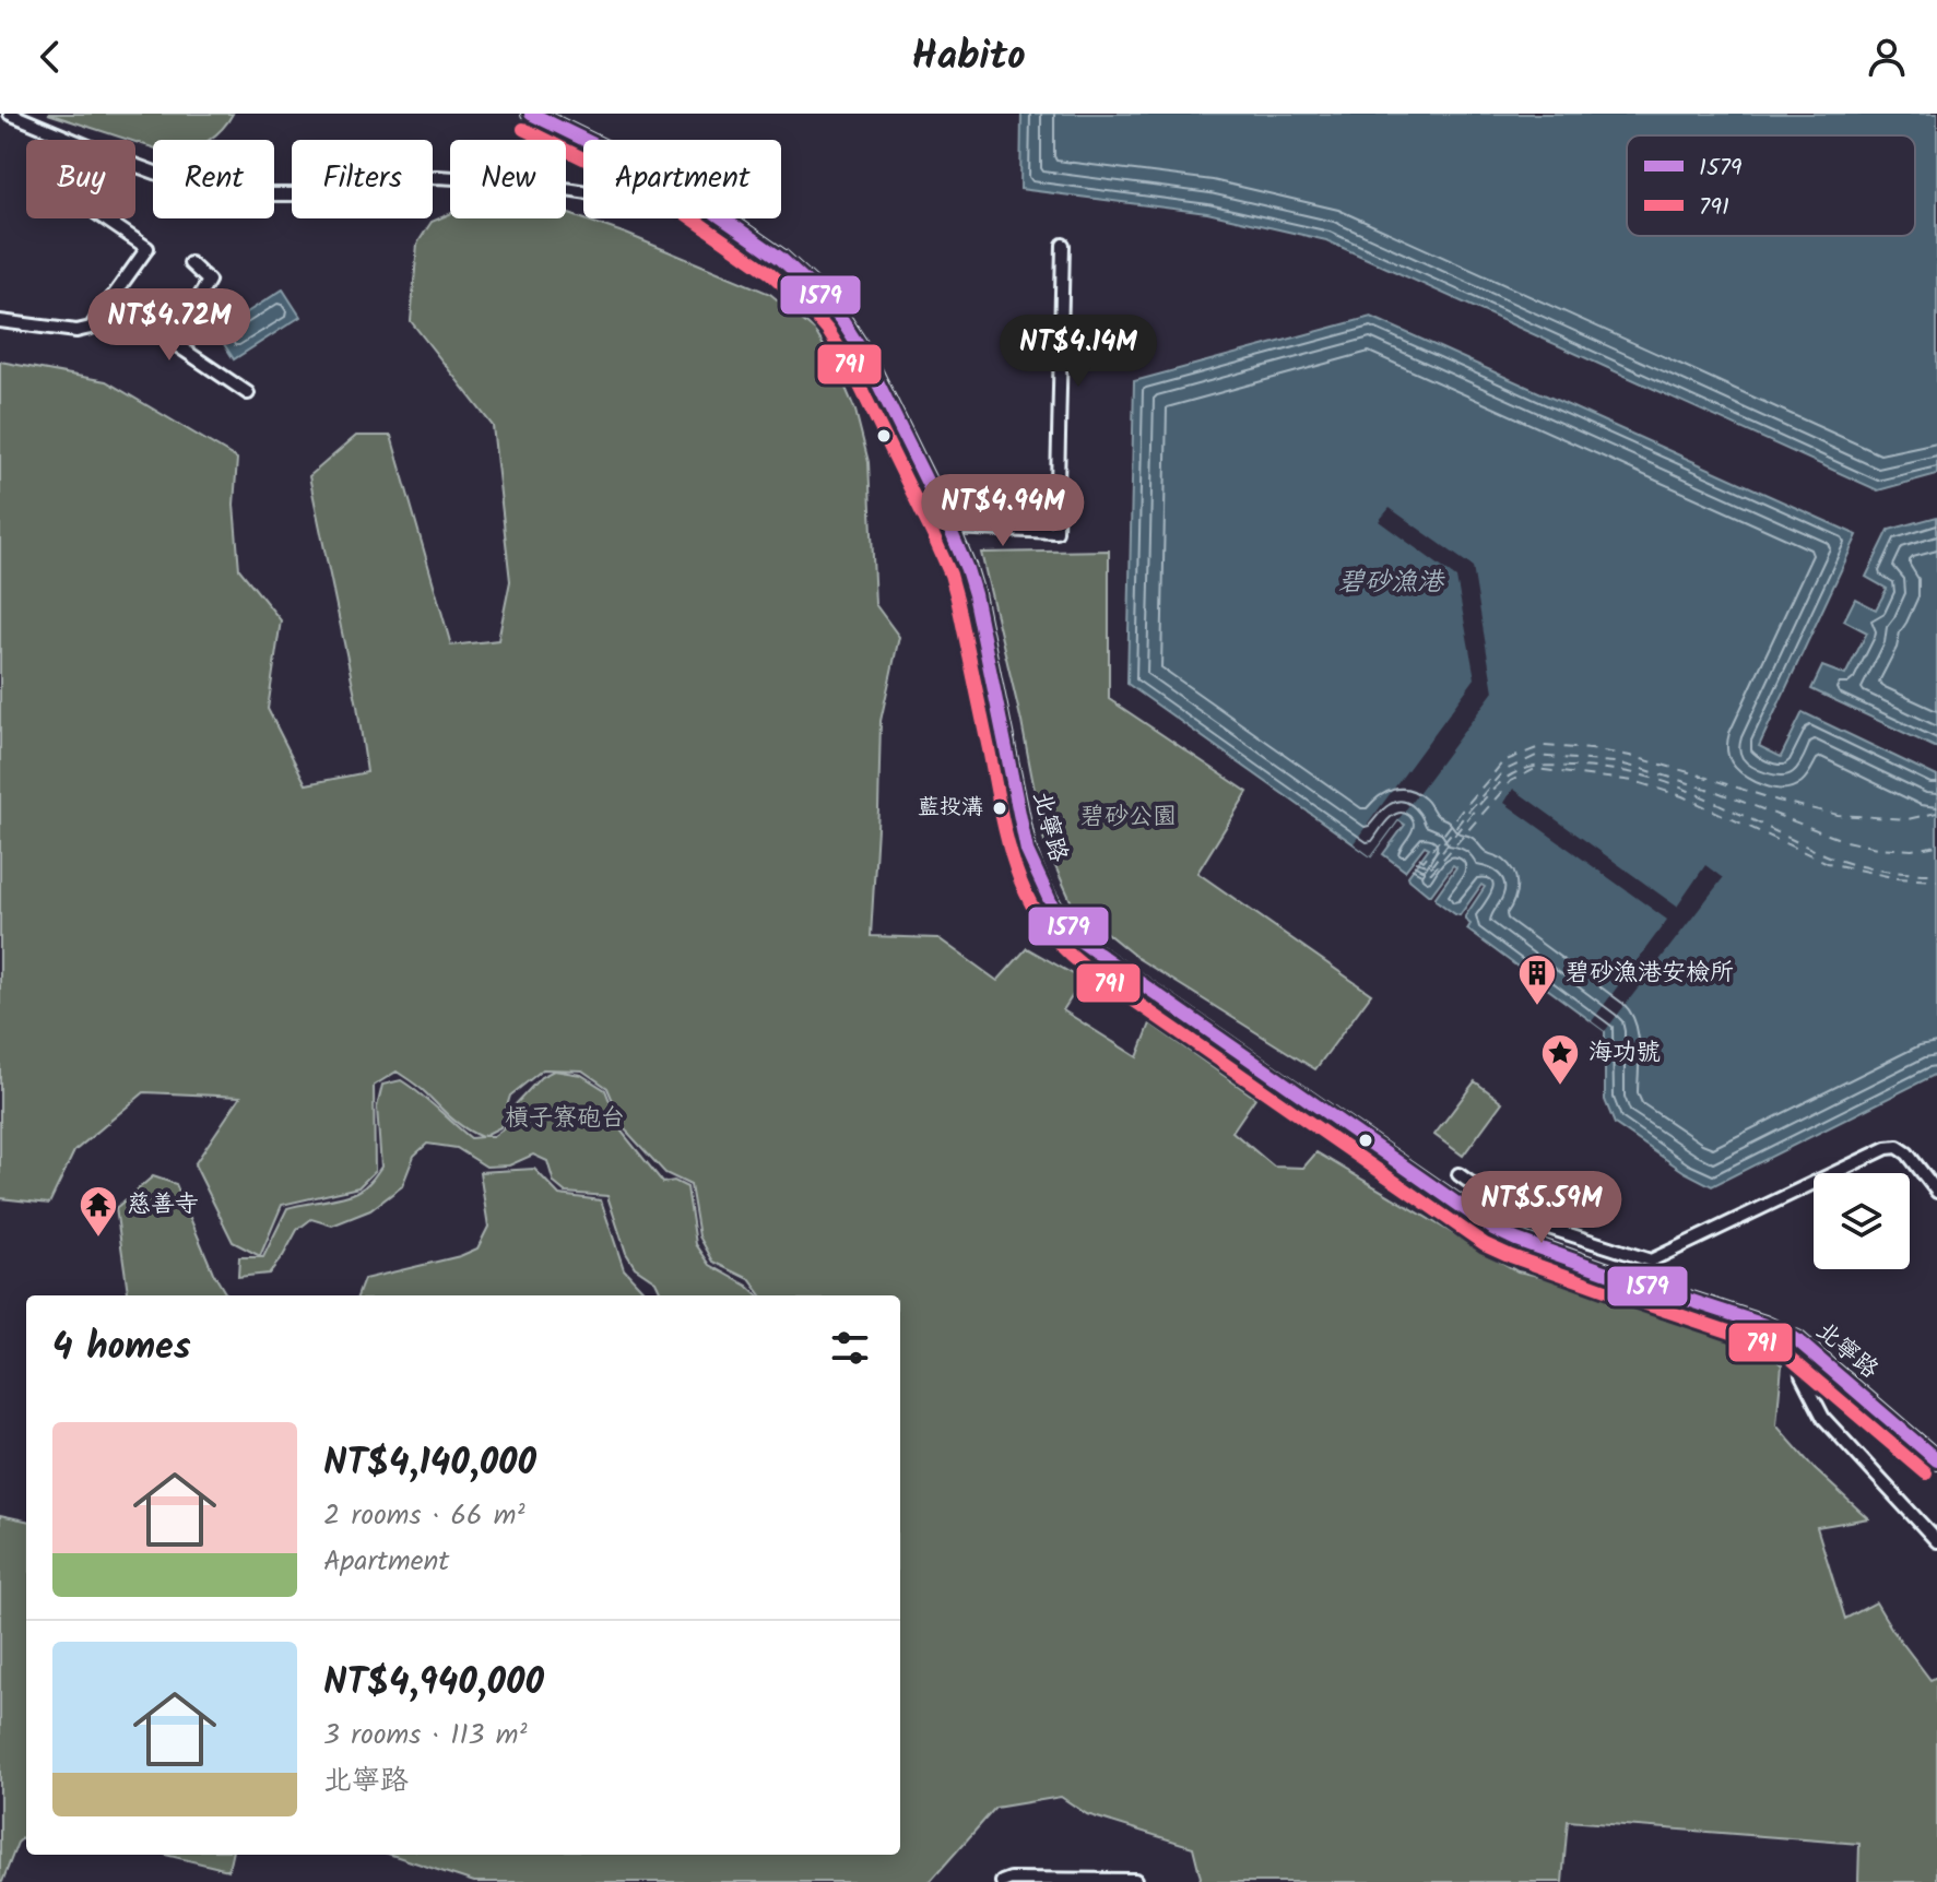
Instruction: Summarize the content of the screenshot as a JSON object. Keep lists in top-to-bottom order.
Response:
{
  "streets": {
    "main road": ["北寧路"]
  },
  "water": ["碧砂漁港"],
  "parks": ["碧砂公園", "槓子寮砲台"],
  "places": {
    "other": ["藍投溝"],
    "building": ["碧砂漁港安檢所"],
    "place": ["海功號"],
    "temple": ["慈善寺"]
  },
  "lines": ["transit line 1579", "transit line 791"],
  "legend": ["1579", "791"],
  "page": {
    "header": "Habito",
    "chip": [
      "Buy",
      "Rent",
      "Filters",
      "New",
      "Apartment"
    ],
    "price": [
      "NT$4.72M",
      "NT$4.14M",
      "NT$4.94M",
      "NT$5.59M"
    ],
    "heading": "4 homes",
    "list": [
      {
        "name": "NT$4,140,000",
        "note": "2 rooms · 66 m² · Apartment"
      },
      {
        "name": "NT$4,940,000",
        "note": "3 rooms · 113 m² · 北寧路"
      }
    ]
  }
}
